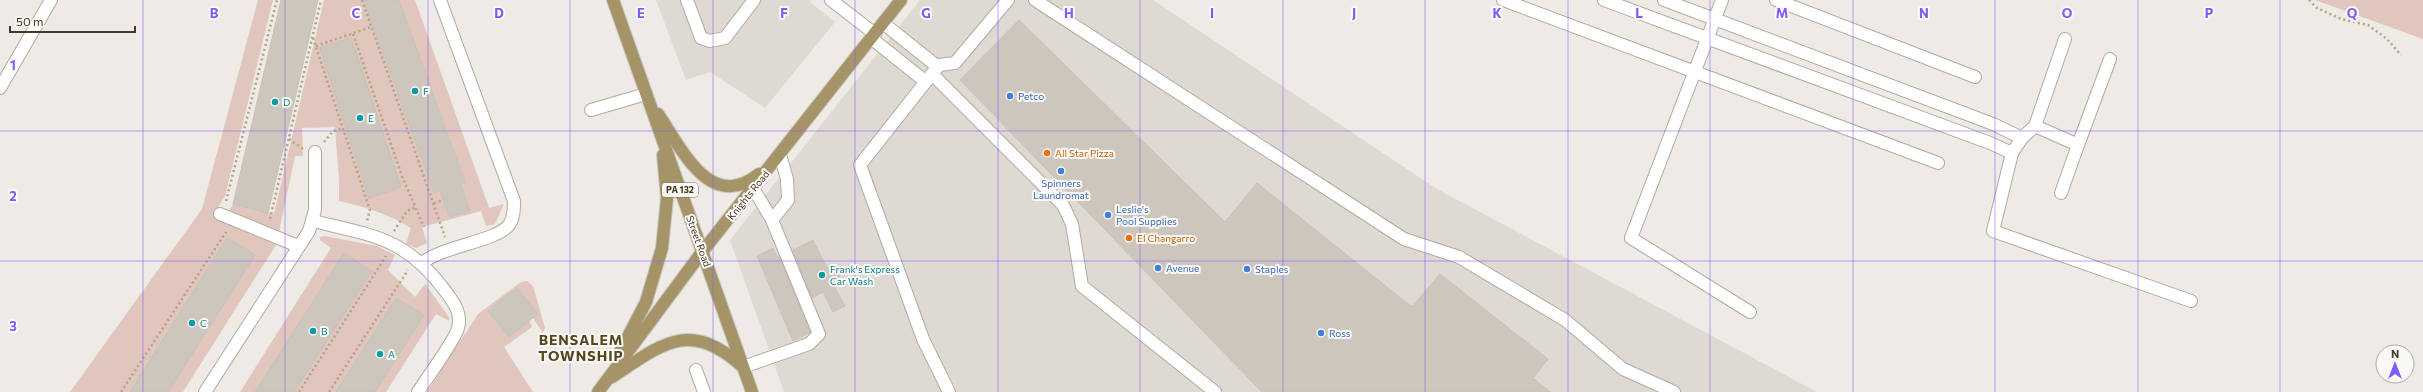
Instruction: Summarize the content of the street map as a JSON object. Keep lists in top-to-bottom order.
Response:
{
  "streets": {
    "main road": ["PA 132", "Knights Road", "Street Road"]
  },
  "crossings": [
    ["Knights Road", "Street Road"]
  ],
  "districts": ["BENSALEM TOWNSHIP"],
  "places": [
    "F",
    "Petco",
    "D",
    "E",
    "All Star Pizza",
    "Spinners Laundromat",
    "Leslie's Pool Supplies",
    "El Changarro",
    "Avenue",
    "Staples",
    "Frank's Express Car Wash",
    "C",
    "B",
    "Ross",
    "A"
  ],
  "scale_bar": "50 m",
  "north": "top",
  "grid": {
    "columns": [
      "B",
      "C",
      "D",
      "E",
      "F",
      "G",
      "H",
      "I",
      "J",
      "K",
      "L",
      "M",
      "N",
      "O",
      "P",
      "Q"
    ],
    "rows": ["1", "2", "3"]
  }
}
